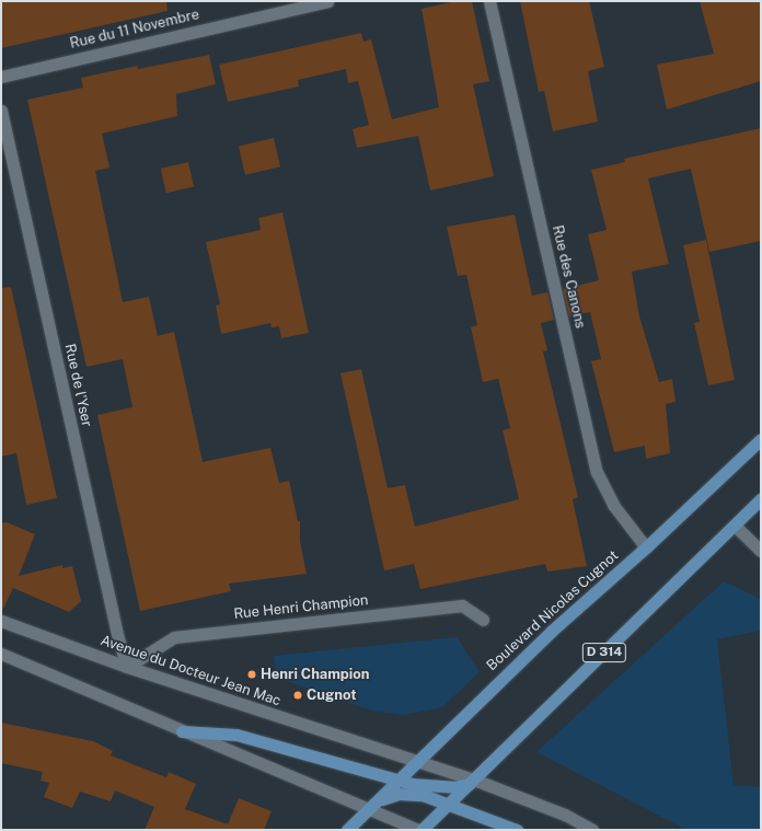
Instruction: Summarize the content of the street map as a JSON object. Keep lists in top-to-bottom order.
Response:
{
  "streets": {
    "main road": ["Boulevard Nicolas Cugnot", "D 314"],
    "street": [
      "Rue du 11 Novembre",
      "Rue des Canons",
      "Rue de l'Yser",
      "Rue Henri Champion",
      "Avenue du Docteur Jean Mac"
    ]
  },
  "crossings": [
    ["Rue des Canons", "Boulevard Nicolas Cugnot"],
    ["Rue de l'Yser", "Rue Henri Champion"],
    ["Rue de l'Yser", "Avenue du Docteur Jean Mac"],
    ["Rue Henri Champion", "Avenue du Docteur Jean Mac"],
    ["Boulevard Nicolas Cugnot", "Avenue du Docteur Jean Mac"],
    ["D 314", "Avenue du Docteur Jean Mac"]
  ],
  "places": ["Henri Champion", "Cugnot"]
}
